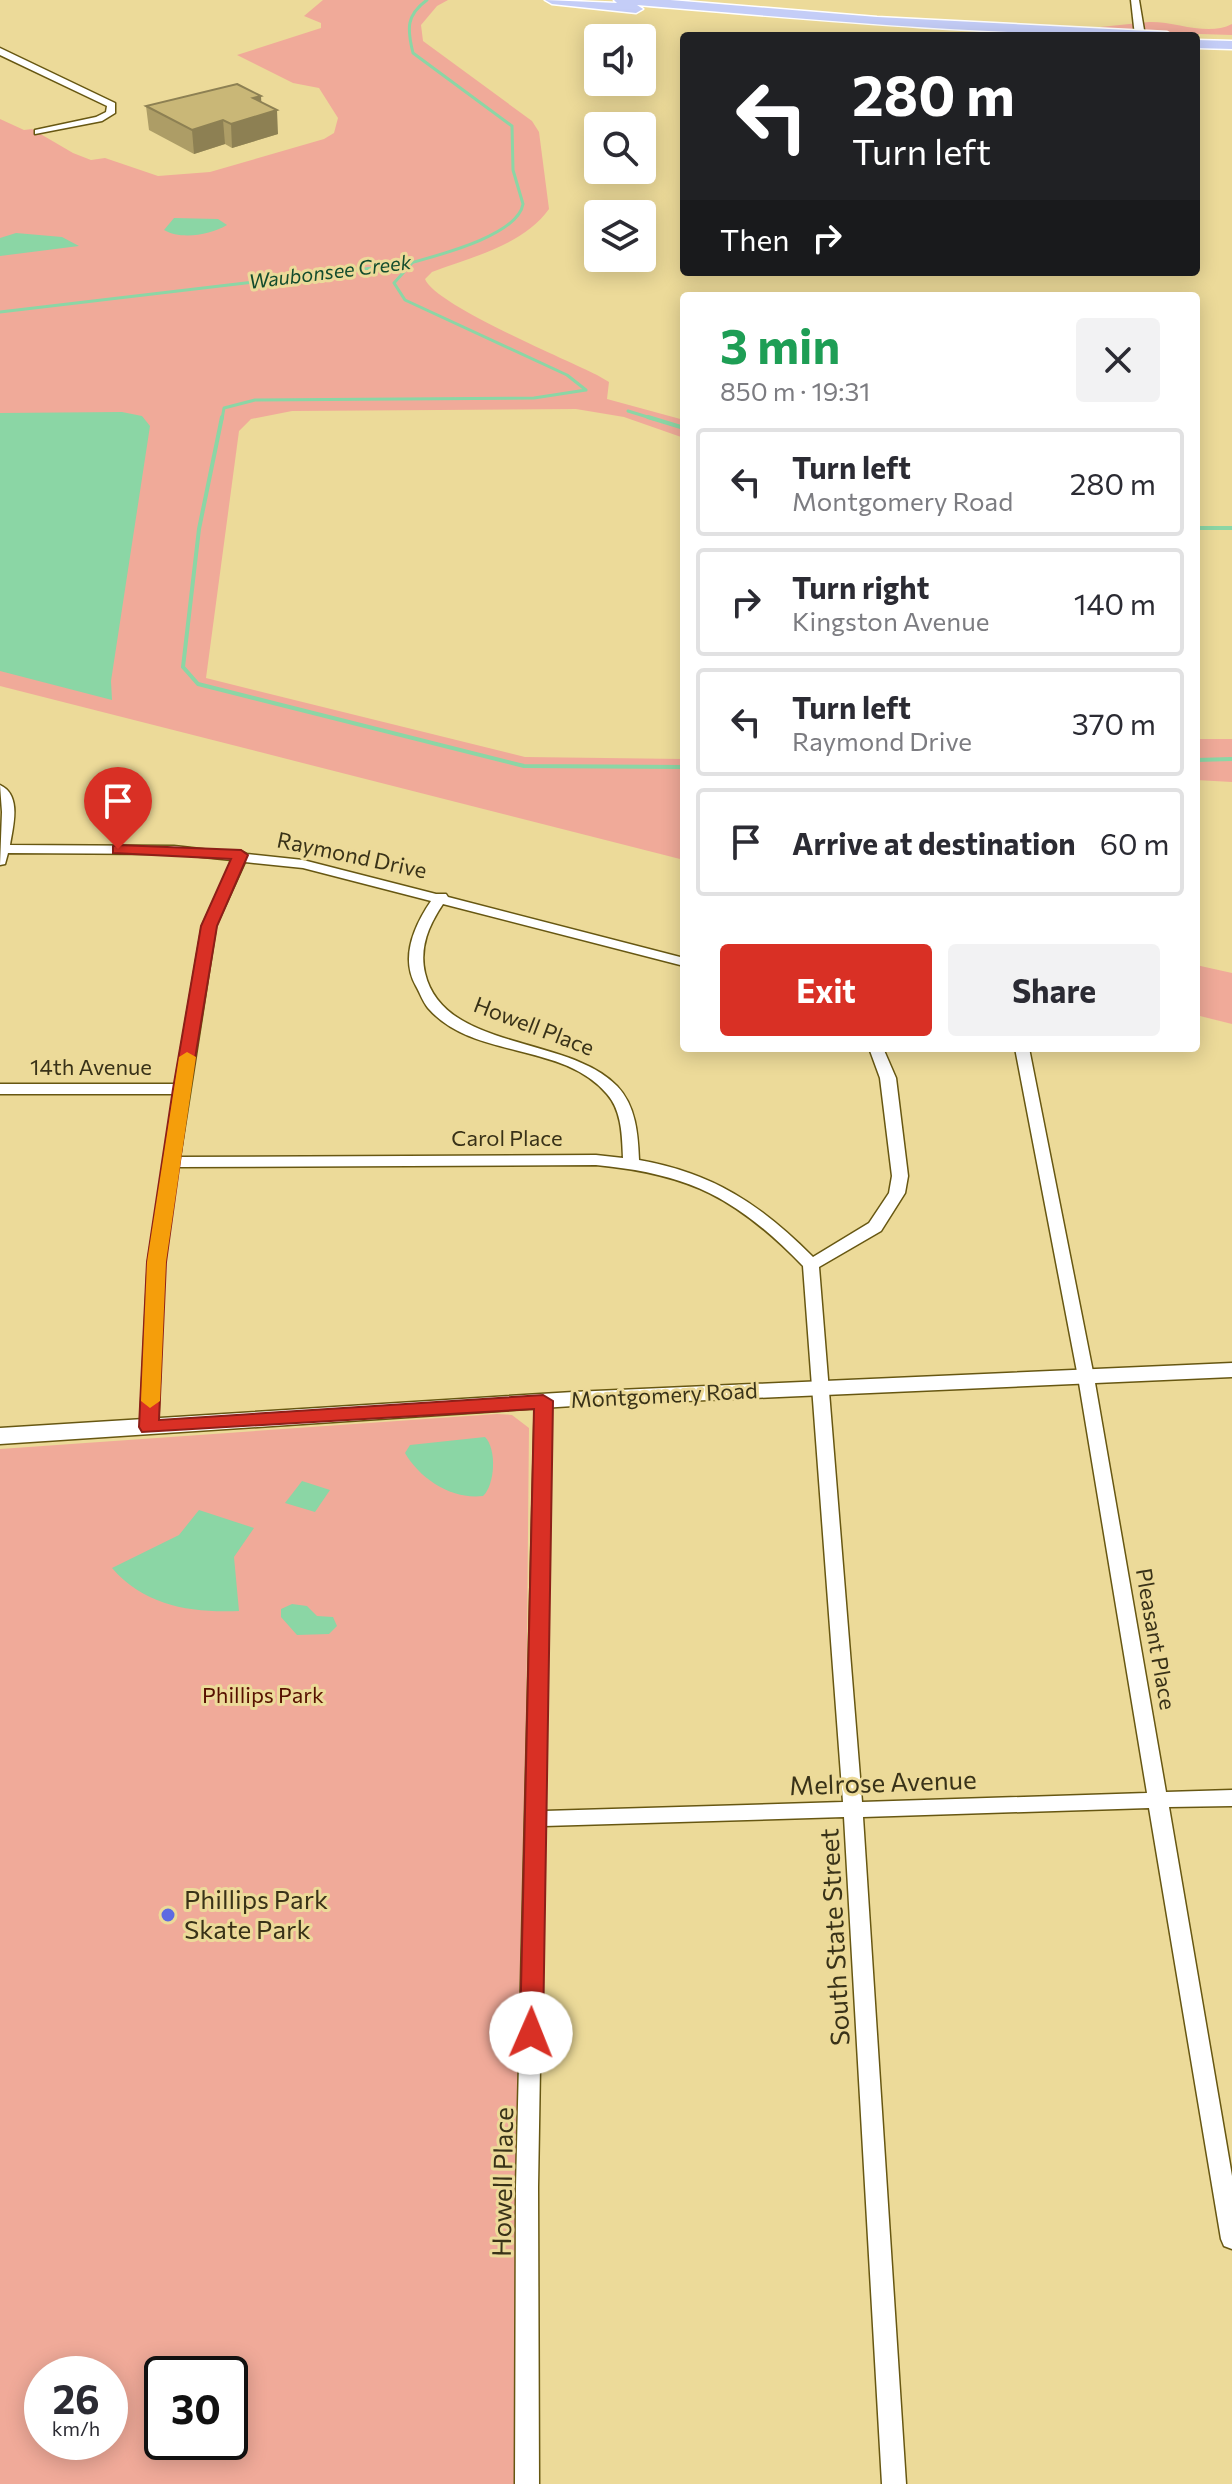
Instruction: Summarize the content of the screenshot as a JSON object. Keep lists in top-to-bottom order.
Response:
{
  "streets": {
    "street": [
      "Raymond Drive",
      "Howell Place",
      "14th Avenue",
      "Carol Place",
      "Montgomery Road",
      "Pleasant Place",
      "Melrose Avenue",
      "South State Street"
    ]
  },
  "crossings": [
    ["Raymond Drive", "Howell Place"],
    ["Howell Place", "Carol Place"],
    ["Howell Place", "Montgomery Road"],
    ["Howell Place", "Melrose Avenue"],
    ["Montgomery Road", "Pleasant Place"],
    ["Montgomery Road", "South State Street"],
    ["Pleasant Place", "Melrose Avenue"],
    ["Melrose Avenue", "South State Street"]
  ],
  "water": ["Waubonsee Creek"],
  "parks": ["Phillips Park"],
  "places": ["Phillips Park Skate Park"],
  "page": {
    "turn": ["280 m", "Turn left"],
    "then": "Then",
    "heading": ["3 min", "850 m · 19:31"],
    "list": [
      {
        "name": "Turn left",
        "note": "Montgomery Road",
        "value": "280 m"
      },
      {
        "name": "Turn right",
        "note": "Kingston Avenue",
        "value": "140 m"
      },
      {
        "name": "Turn left",
        "note": "Raymond Drive",
        "value": "370 m"
      },
      {
        "name": "Arrive at destination",
        "value": "60 m"
      }
    ],
    "buttons": ["Exit", "Share"],
    "speed": "26 km/h",
    "limit": "30"
  }
}
